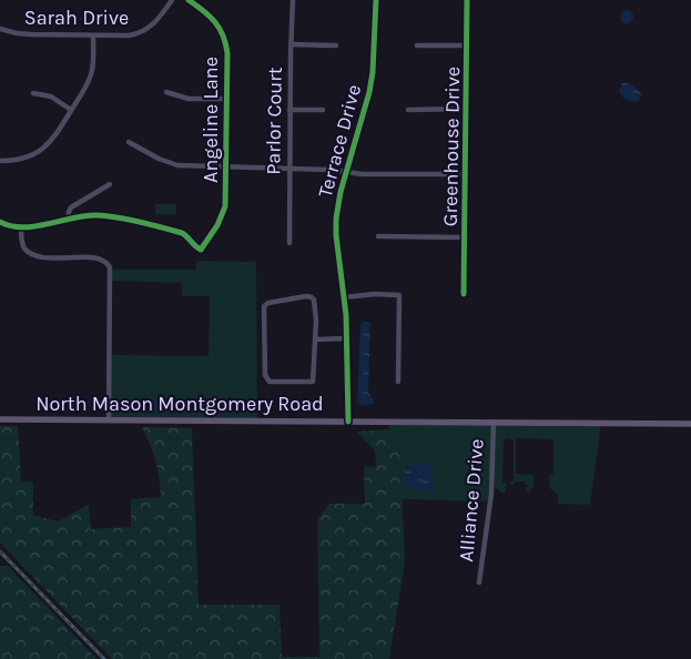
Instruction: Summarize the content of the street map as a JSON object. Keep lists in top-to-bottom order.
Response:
{
  "streets": {
    "main road": ["North Mason Montgomery Road"],
    "street": [
      "Sarah Drive",
      "Angeline Lane",
      "Parlor Court",
      "Terrace Drive",
      "Greenhouse Drive",
      "Alliance Drive"
    ]
  },
  "crossings": [
    ["Terrace Drive", "North Mason Montgomery Road"],
    ["North Mason Montgomery Road", "Alliance Drive"]
  ]
}
